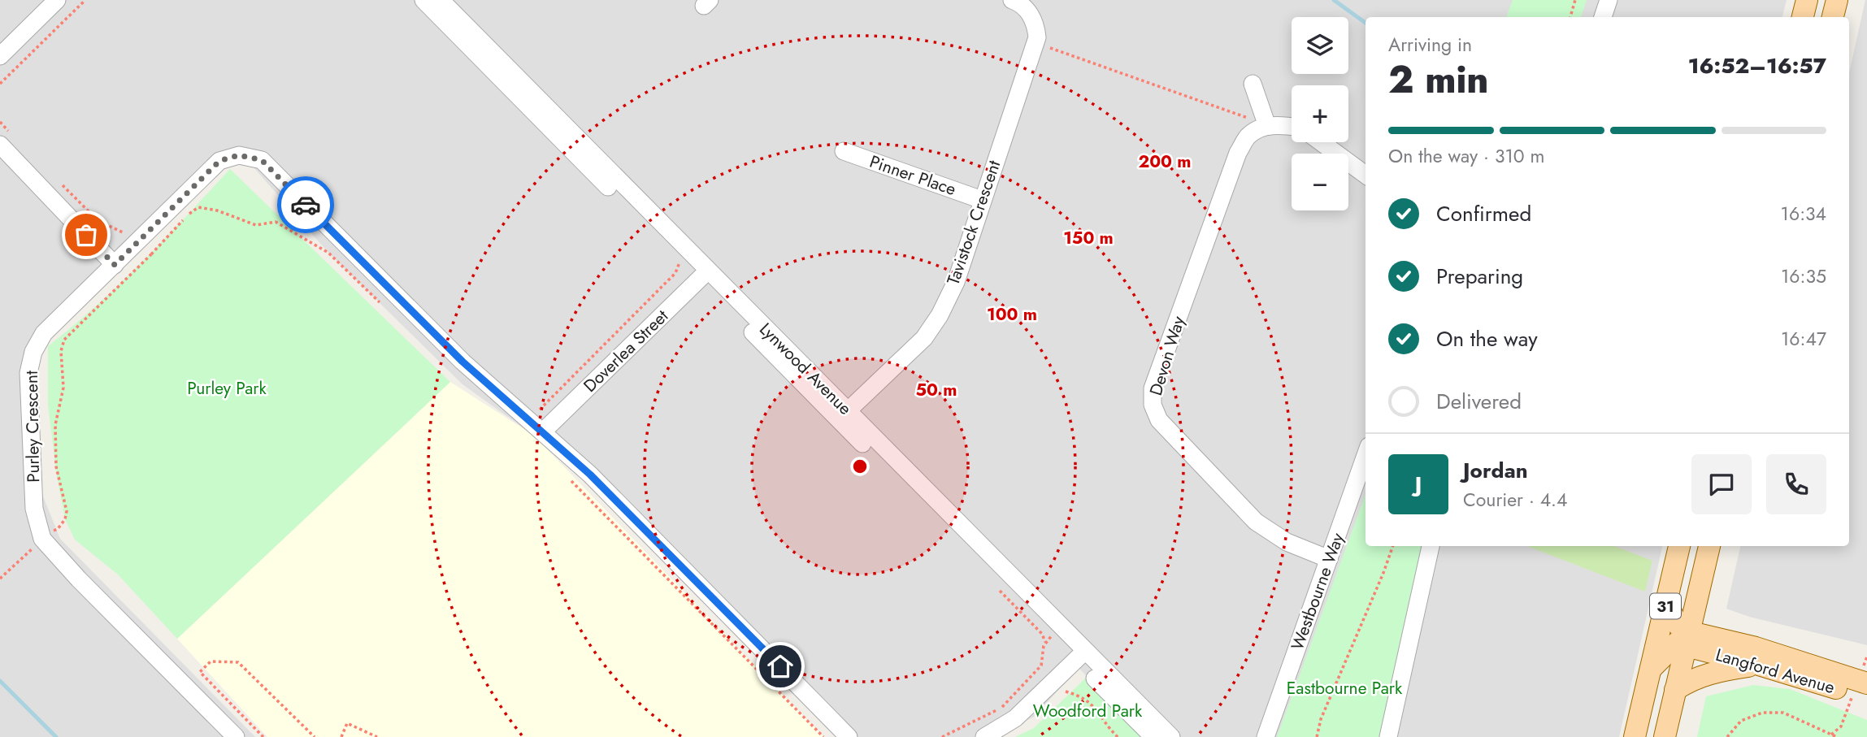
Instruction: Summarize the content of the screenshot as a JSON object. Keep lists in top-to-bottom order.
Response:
{
  "streets": {
    "main road": ["31", "Langford Avenue"],
    "street": [
      "Pinner Place",
      "Tavistock Crescent",
      "Doverlea Street",
      "Devon Way",
      "Lynwood Avenue",
      "Purley Crescent",
      "Westbourne Way"
    ]
  },
  "crossings": [
    ["Pinner Place", "Tavistock Crescent"],
    ["Tavistock Crescent", "Lynwood Avenue"],
    ["Doverlea Street", "Lynwood Avenue"],
    ["Doverlea Street", "Purley Crescent"],
    ["Devon Way", "Westbourne Way"],
    ["31", "Langford Avenue"]
  ],
  "parks": ["Purley Park", "Eastbourne Park", "Woodford Park"],
  "page": {
    "map_buttons": ["+", "−"],
    "heading": ["2 min", "Arriving in", "16:52–16:57"],
    "panel": ["Jordan", "Courier · 4.4"],
    "bar": "On the way · 310 m",
    "list": [
      ["Confirmed", "16:34"],
      ["Preparing", "16:35"],
      ["On the way", "16:47"],
      "Delivered"
    ],
    "round": "J"
  },
  "rings": [
    "200 m",
    "150 m",
    "100 m",
    "50 m"
  ]
}
